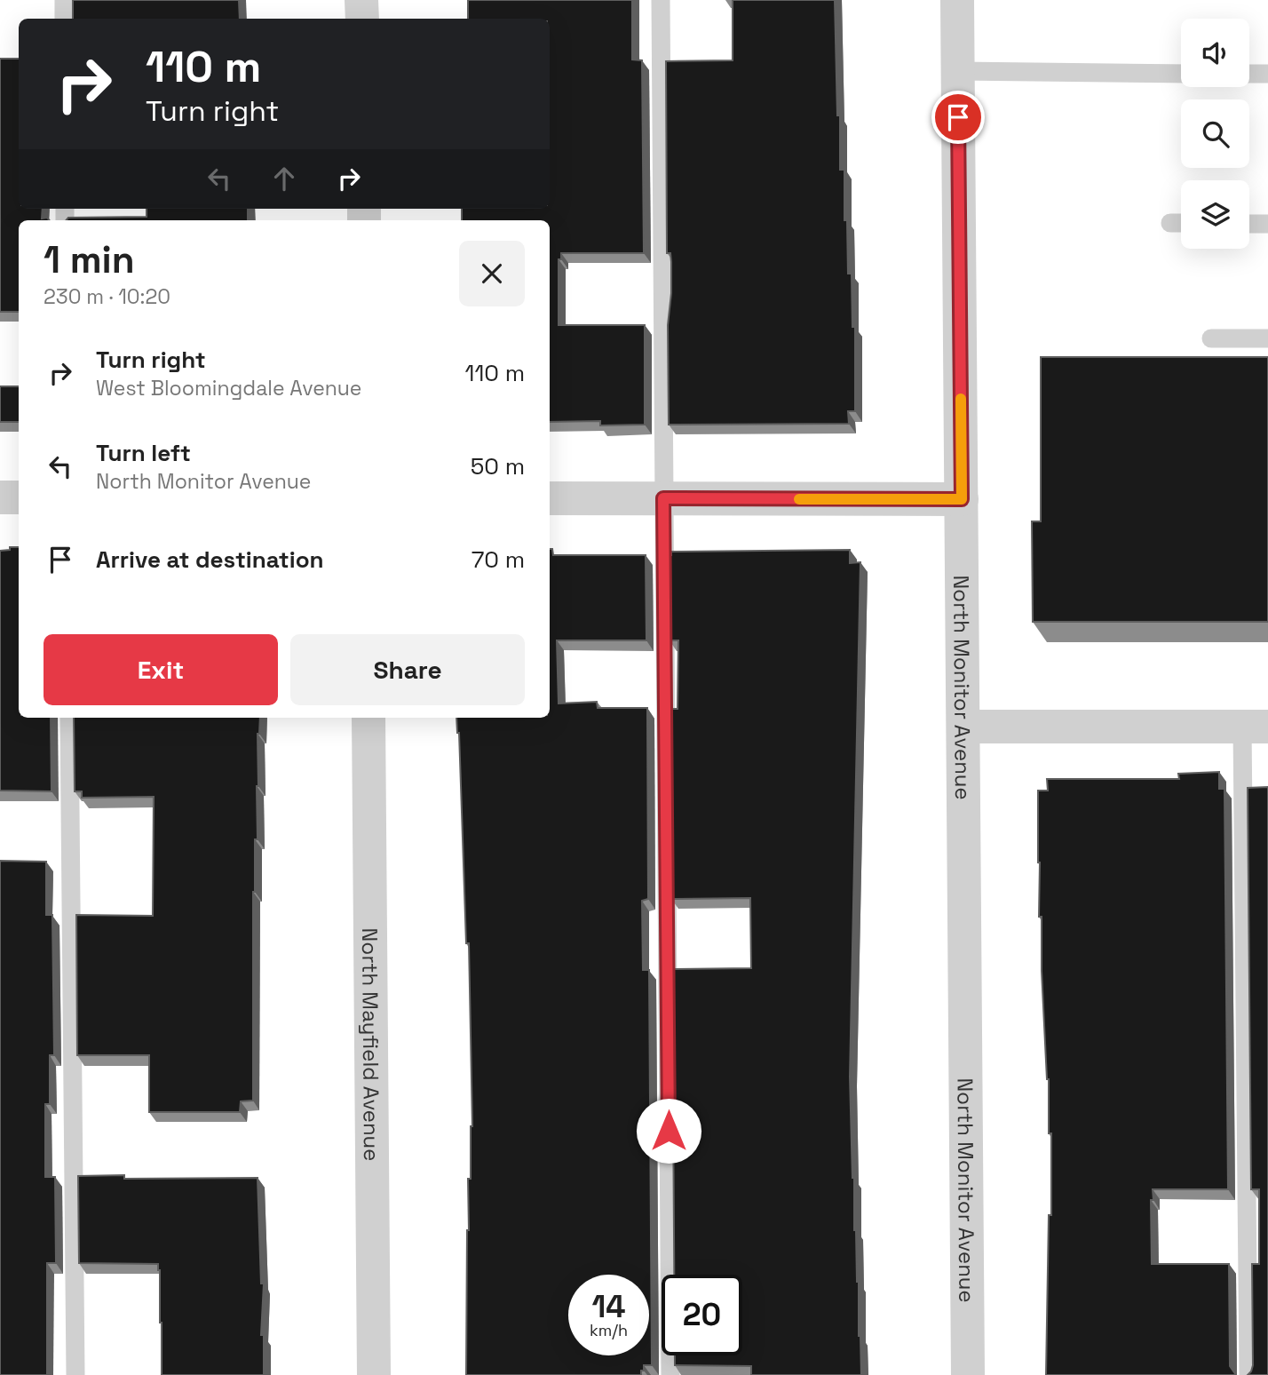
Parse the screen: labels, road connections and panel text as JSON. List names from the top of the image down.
{
  "streets": {
    "street": ["North Monitor Avenue", "North Mayfield Avenue"]
  },
  "page": {
    "turn": ["110 m", "Turn right"],
    "heading": ["1 min", "230 m · 10:20"],
    "list": [
      {
        "name": "Turn right",
        "note": "West Bloomingdale Avenue",
        "value": "110 m"
      },
      {
        "name": "Turn left",
        "note": "North Monitor Avenue",
        "value": "50 m"
      },
      {
        "name": "Arrive at destination",
        "value": "70 m"
      }
    ],
    "buttons": ["Exit", "Share"],
    "speed": "14 km/h",
    "limit": "20"
  }
}
